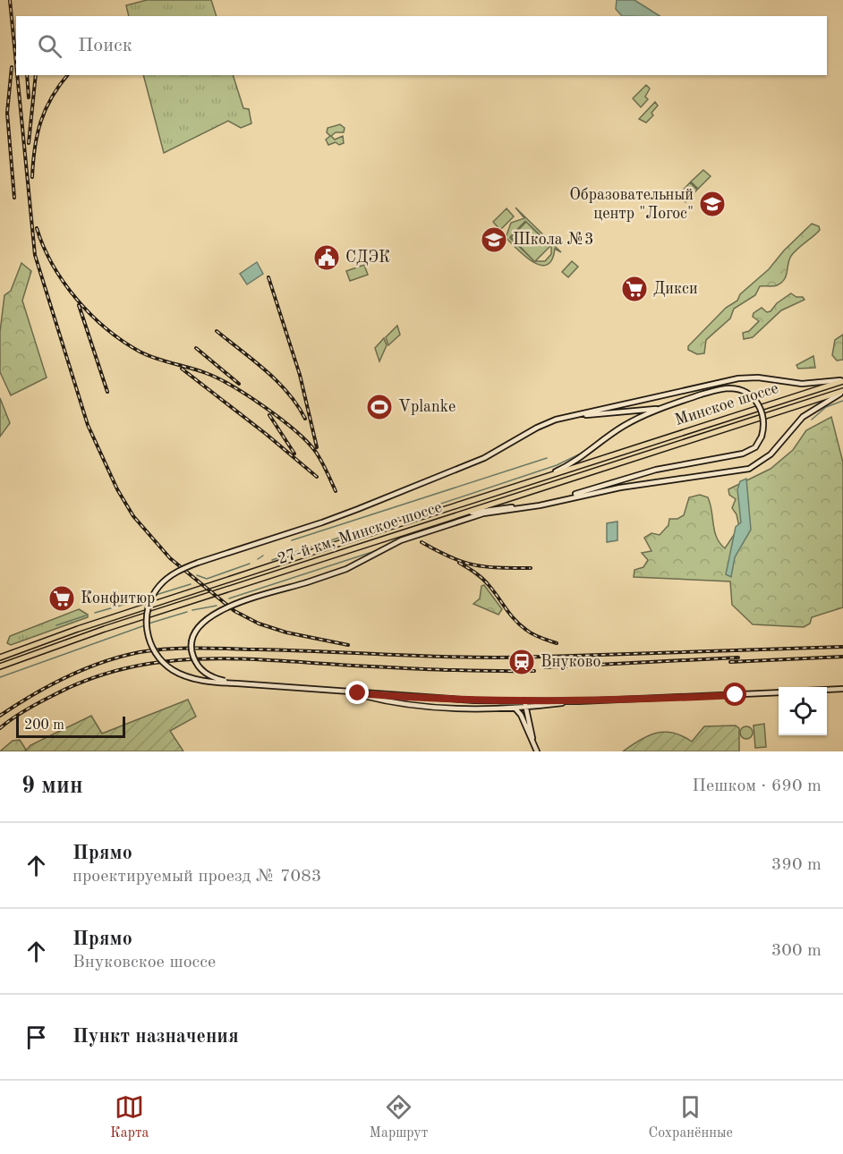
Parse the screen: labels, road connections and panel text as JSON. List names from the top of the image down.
{
  "streets": {
    "highway": ["Минское шоссе", "27-й км, Минское шоссе"]
  },
  "crossings": [
    ["Минское шоссе", "27-й км, Минское шоссе"]
  ],
  "places": {
    "school or university": ["Образовательный центр \"Логос\"", "Школа №3"],
    "public building": ["СДЭК"],
    "supermarket": ["Дикси", "Конфитюр"],
    "sports": ["Vplanke"],
    "station": ["Внуково"]
  },
  "scale_bar": "200 m",
  "page": {
    "search": "Поиск",
    "scale": "200 m",
    "heading": ["9 мин", "Пешком · 690 m"],
    "list": [
      ["Прямо", "проектируемый проезд № 7083", "390 m"],
      ["Прямо", "Внуковское шоссе", "300 m"],
      "Пункт назначения"
    ],
    "nav": ["Карта", "Маршрут", "Сохранённые"]
  }
}
